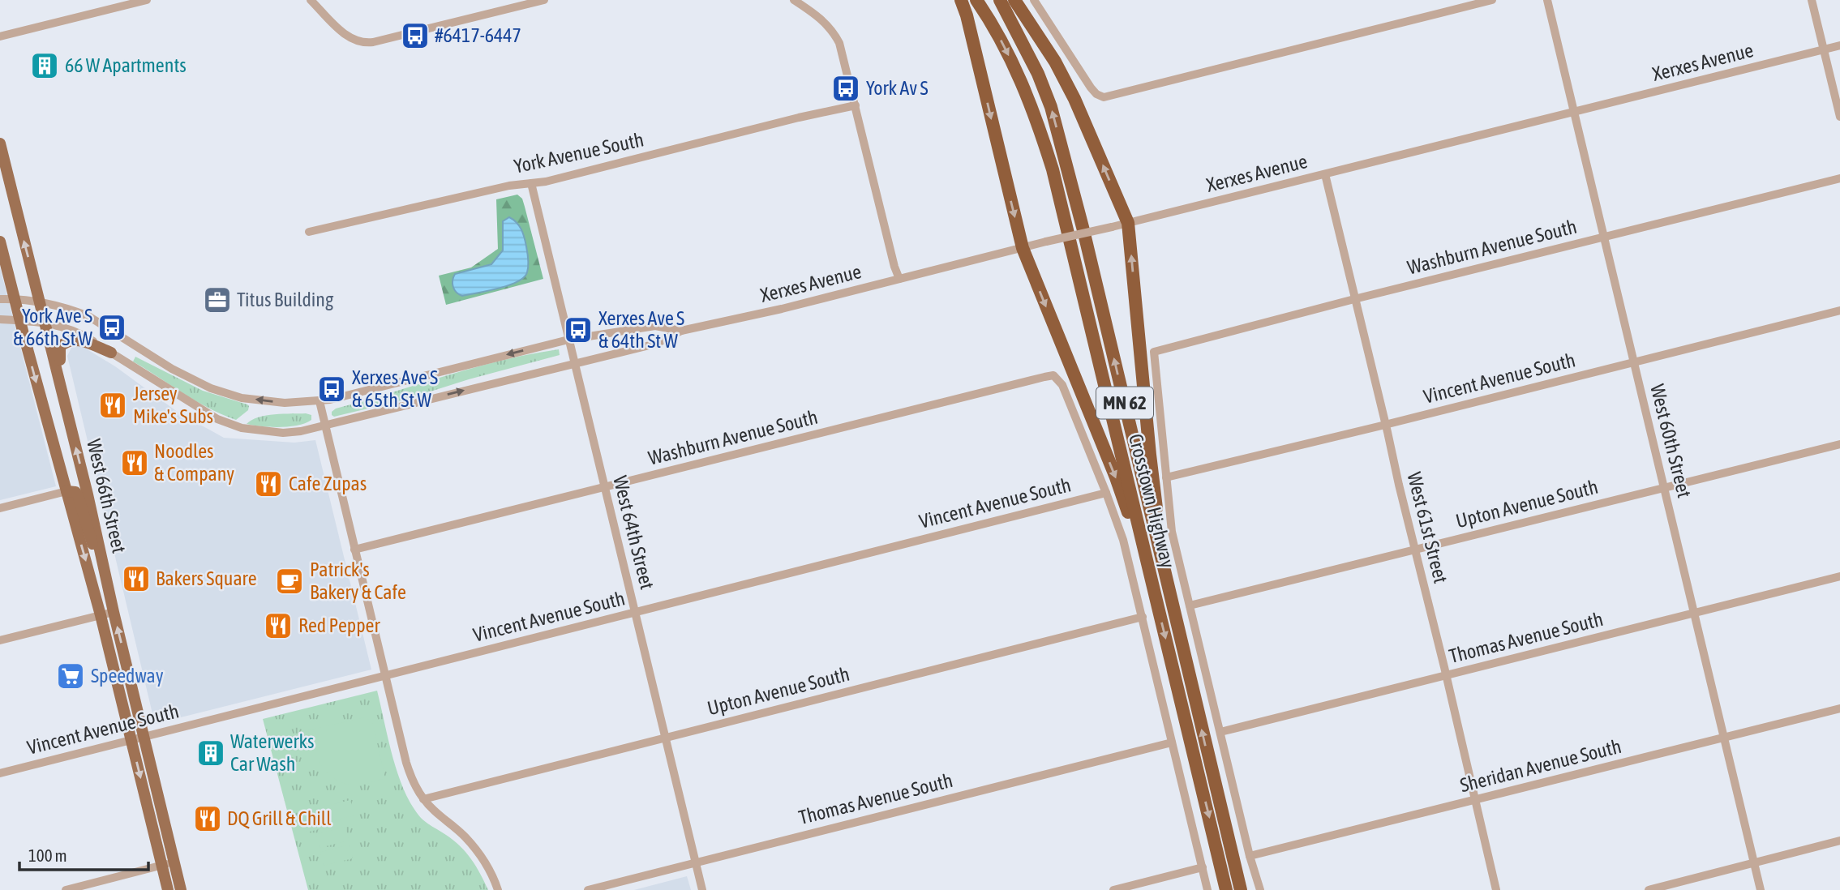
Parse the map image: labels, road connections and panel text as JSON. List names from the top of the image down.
{
  "streets": {
    "highway": ["MN 62", "Crosstown Highway"],
    "main road": ["West 66th Street"],
    "street": [
      "Xerxes Avenue",
      "York Avenue South",
      "Washburn Avenue South",
      "Vincent Avenue South",
      "West 60th Street",
      "Upton Avenue South",
      "West 61st Street",
      "West 64th Street",
      "Thomas Avenue South",
      "Sheridan Avenue South"
    ]
  },
  "crossings": [
    ["Xerxes Avenue", "West 60th Street"],
    ["Xerxes Avenue", "West 61st Street"],
    ["Xerxes Avenue", "West 64th Street"],
    ["York Avenue South", "West 64th Street"],
    ["Washburn Avenue South", "Vincent Avenue South"],
    ["Washburn Avenue South", "West 60th Street"],
    ["Washburn Avenue South", "West 61st Street"],
    ["Washburn Avenue South", "West 64th Street"],
    ["Vincent Avenue South", "West 60th Street"],
    ["Vincent Avenue South", "West 66th Street"],
    ["Vincent Avenue South", "West 61st Street"],
    ["Vincent Avenue South", "West 64th Street"],
    ["West 60th Street", "Upton Avenue South"],
    ["West 60th Street", "Thomas Avenue South"],
    ["West 60th Street", "Sheridan Avenue South"],
    ["Upton Avenue South", "West 61st Street"],
    ["Upton Avenue South", "West 64th Street"],
    ["West 61st Street", "Thomas Avenue South"],
    ["West 61st Street", "Sheridan Avenue South"],
    ["West 64th Street", "Thomas Avenue South"]
  ],
  "places": {
    "bus stop": [
      "#6417-6447",
      "York Av S",
      "York Ave S & 66th St W",
      "Xerxes Ave S & 64th St W",
      "Xerxes Ave S & 65th St W"
    ],
    "building": ["66 W Apartments", "Waterwerks Car Wash"],
    "office": ["Titus Building"],
    "restaurant": [
      "Jersey Mike's Subs",
      "Noodles & Company",
      "Cafe Zupas",
      "Bakers Square",
      "Red Pepper",
      "DQ Grill & Chill"
    ],
    "cafe": ["Patrick's Bakery & Cafe"],
    "supermarket": ["Speedway"]
  },
  "scale_bar": "100 m"
}
